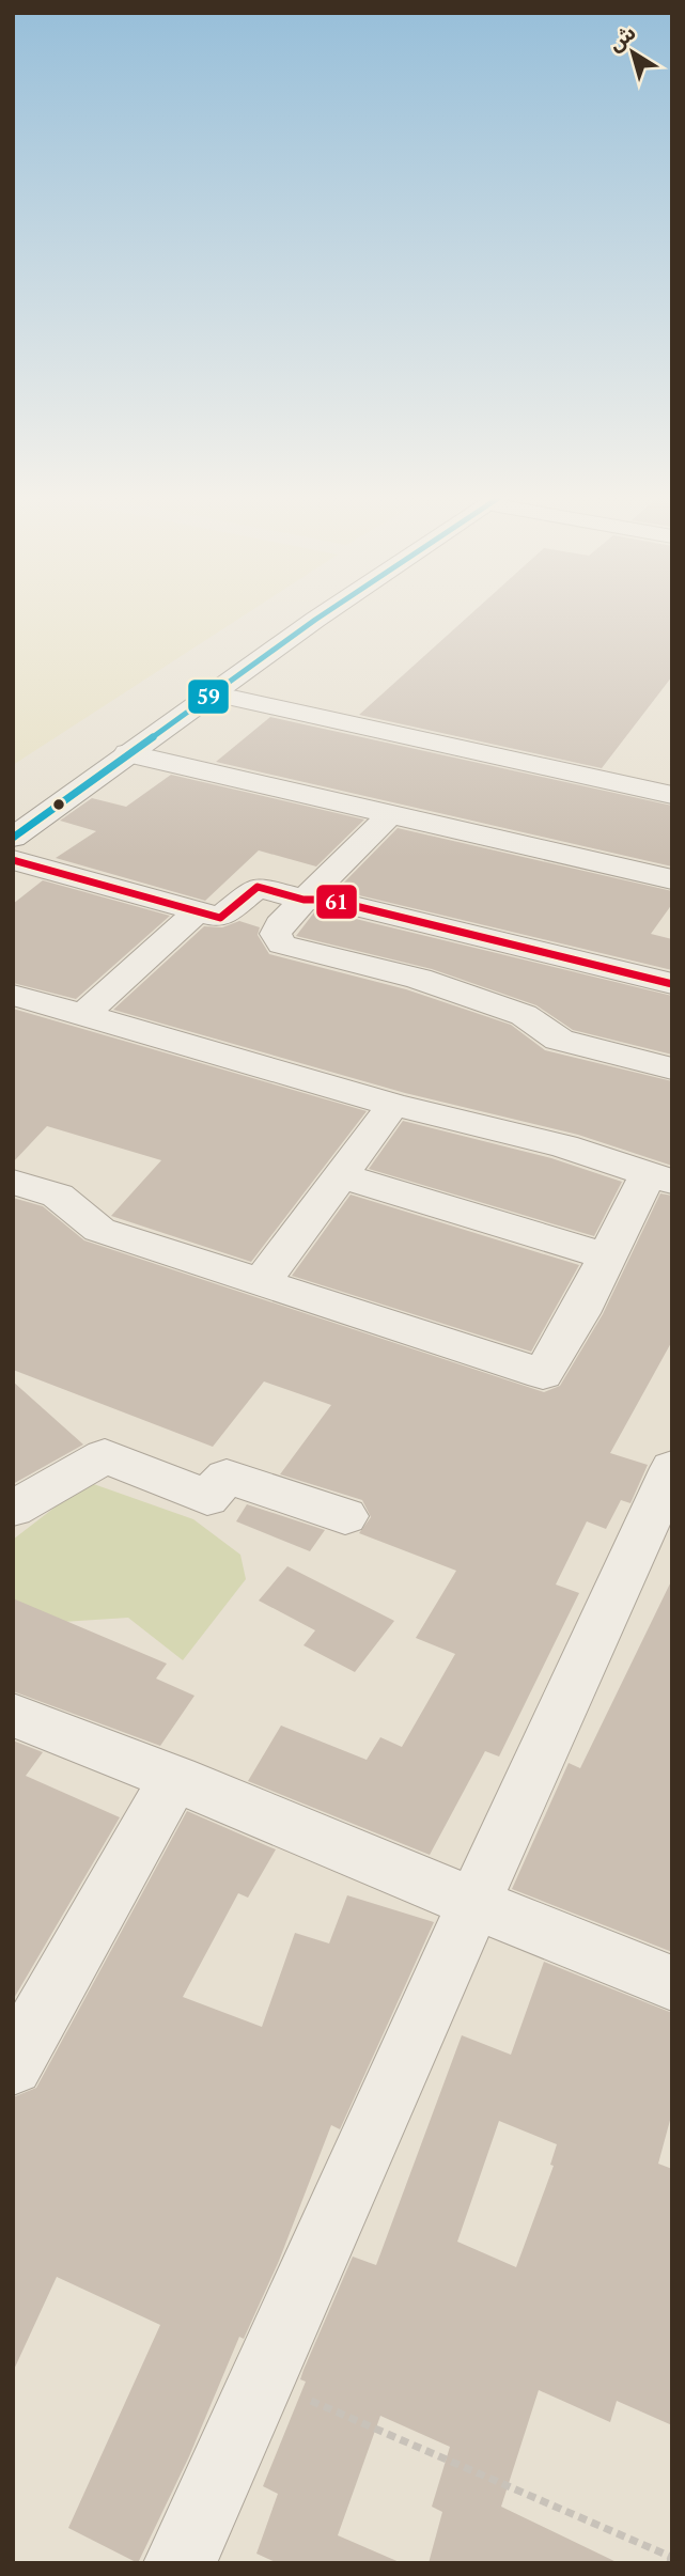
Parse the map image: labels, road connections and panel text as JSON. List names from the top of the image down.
{
  "lines": ["transit line 59", "transit line 61"],
  "north": "top left"
}
